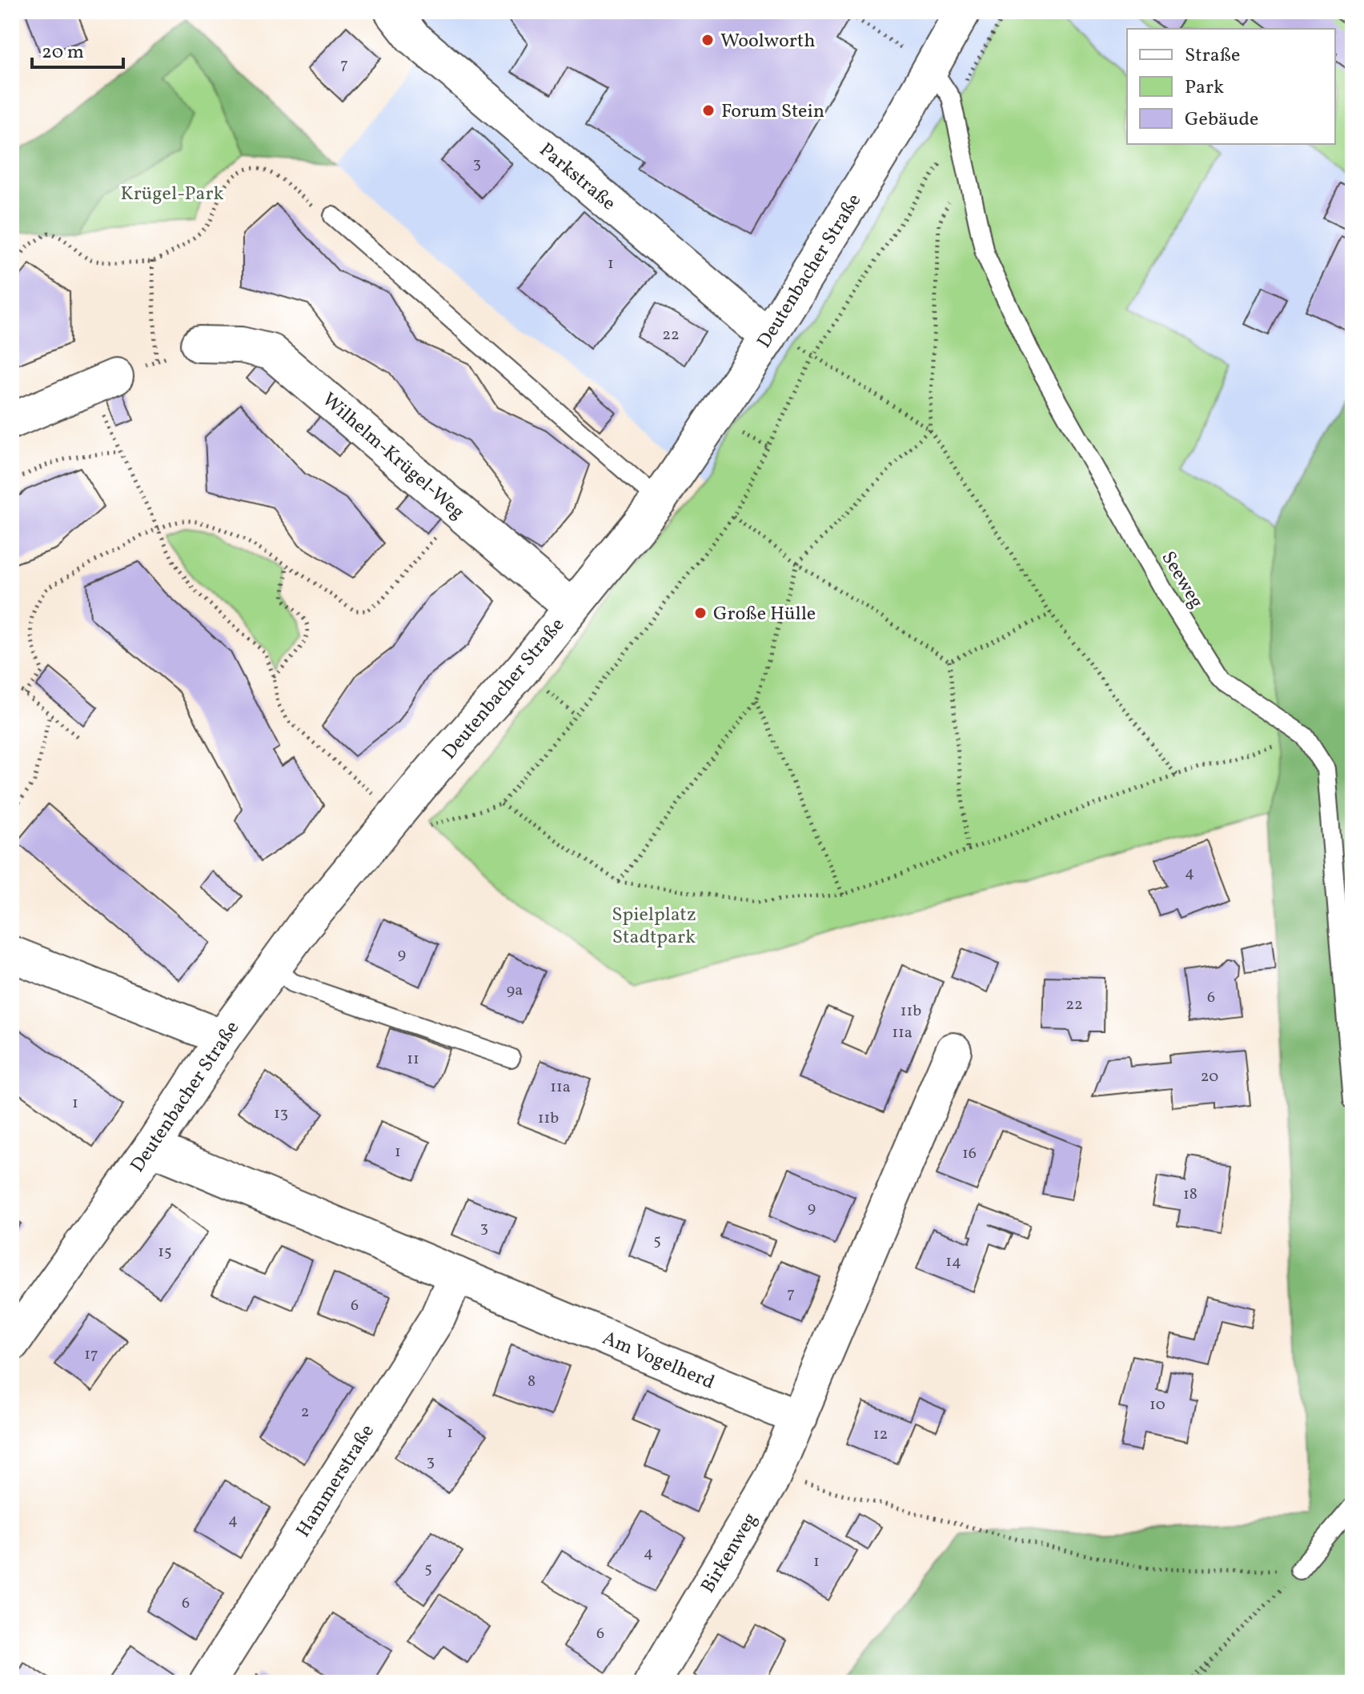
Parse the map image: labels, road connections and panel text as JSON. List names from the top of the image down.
{
  "streets": {
    "street": [
      "Parkstraße",
      "Deutenbacher Straße",
      "Wilhelm-Krügel-Weg",
      "Am Vogelherd",
      "Hammerstraße",
      "Birkenweg"
    ],
    "lane": ["Seeweg"]
  },
  "crossings": [
    ["Parkstraße", "Deutenbacher Straße"],
    ["Deutenbacher Straße", "Wilhelm-Krügel-Weg"],
    ["Deutenbacher Straße", "Seeweg"],
    ["Deutenbacher Straße", "Am Vogelherd"],
    ["Am Vogelherd", "Hammerstraße"],
    ["Am Vogelherd", "Birkenweg"]
  ],
  "parks": ["Krügel-Park", "Spielplatz Stadtpark"],
  "places": ["Woolworth", "Forum Stein", "Große Hülle"],
  "house_numbers": [
    "7",
    "3",
    "1",
    "22",
    "4",
    "9",
    "9a",
    "6",
    "22",
    "11b",
    "11a",
    "11",
    "20",
    "11a",
    "1",
    "13",
    "11b",
    "1",
    "16",
    "18",
    "9",
    "3",
    "5",
    "15",
    "14",
    "7",
    "6",
    "17",
    "8",
    "10",
    "2",
    "1",
    "12",
    "3",
    "4",
    "4",
    "1",
    "5",
    "6",
    "6"
  ],
  "legend": ["Straße", "Park", "Gebäude"],
  "scale_bar": "20 m"
}
